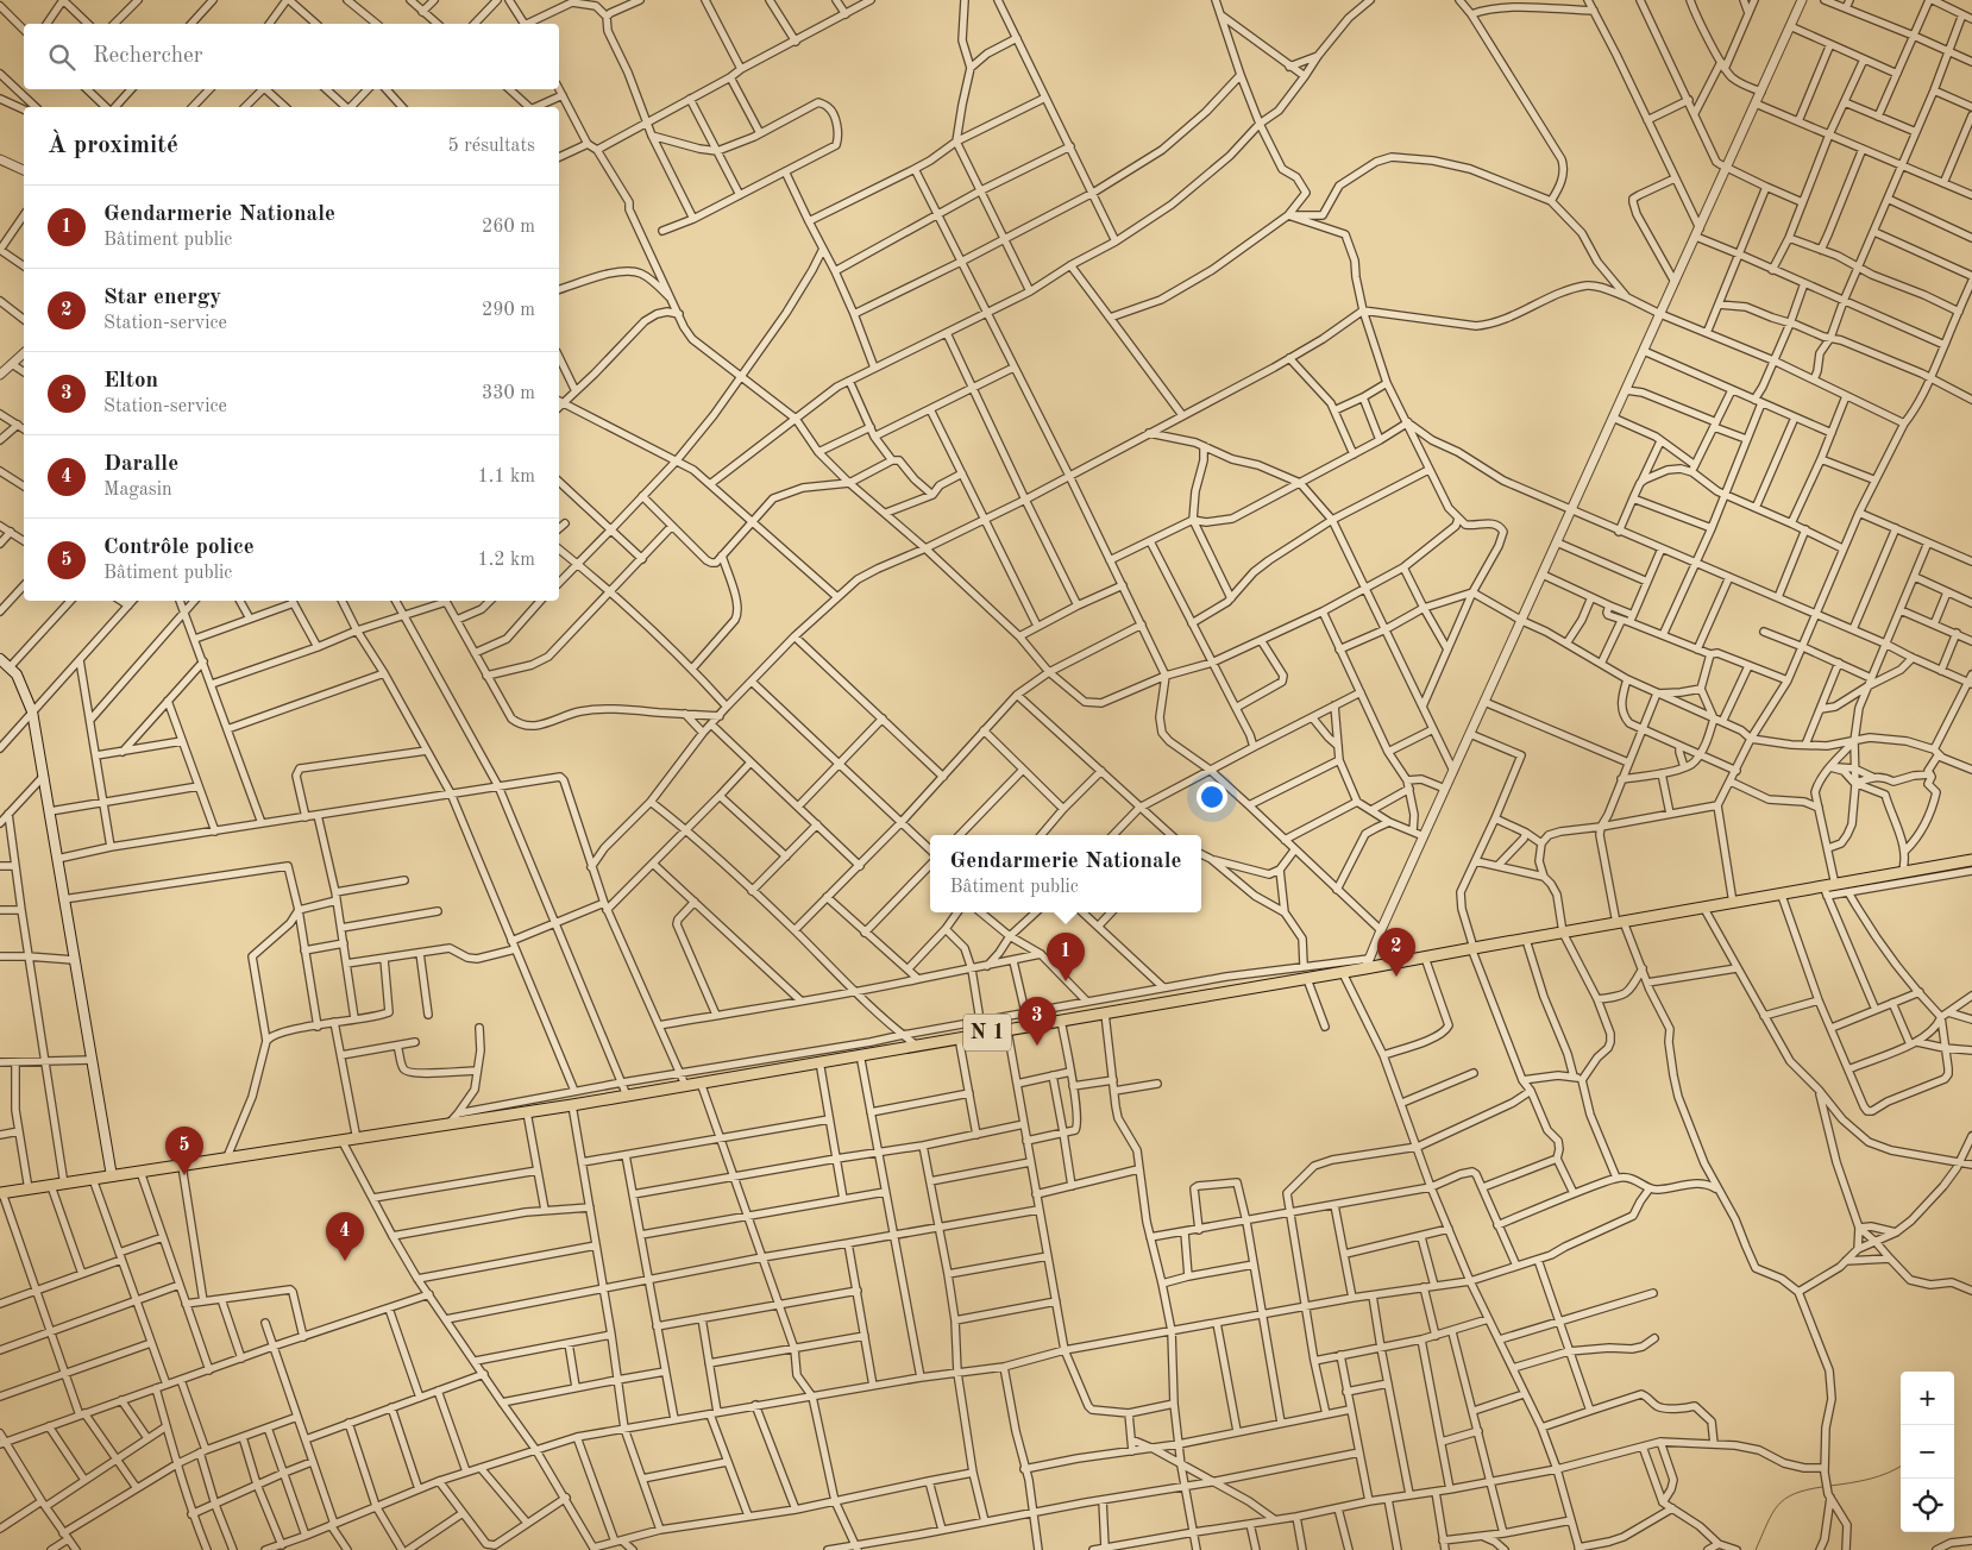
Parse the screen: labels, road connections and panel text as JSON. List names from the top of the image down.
{
  "streets": {
    "highway": ["N 1"]
  },
  "page": {
    "search": "Rechercher",
    "heading": ["À proximité", "5 résultats"],
    "list": [
      {
        "mark": "1",
        "name": "Gendarmerie Nationale",
        "note": "Bâtiment public",
        "value": "260 m"
      },
      {
        "mark": "2",
        "name": "Star energy",
        "note": "Station-service",
        "value": "290 m"
      },
      {
        "mark": "3",
        "name": "Elton",
        "note": "Station-service",
        "value": "330 m"
      },
      {
        "mark": "4",
        "name": "Daralle",
        "note": "Magasin",
        "value": "1.1 km"
      },
      {
        "mark": "5",
        "name": "Contrôle police",
        "note": "Bâtiment public",
        "value": "1.2 km"
      }
    ],
    "popup": ["Gendarmerie Nationale", "Bâtiment public"],
    "pins": [
      "2",
      "1",
      "3",
      "5",
      "4"
    ],
    "map_buttons": ["+", "−"]
  }
}
